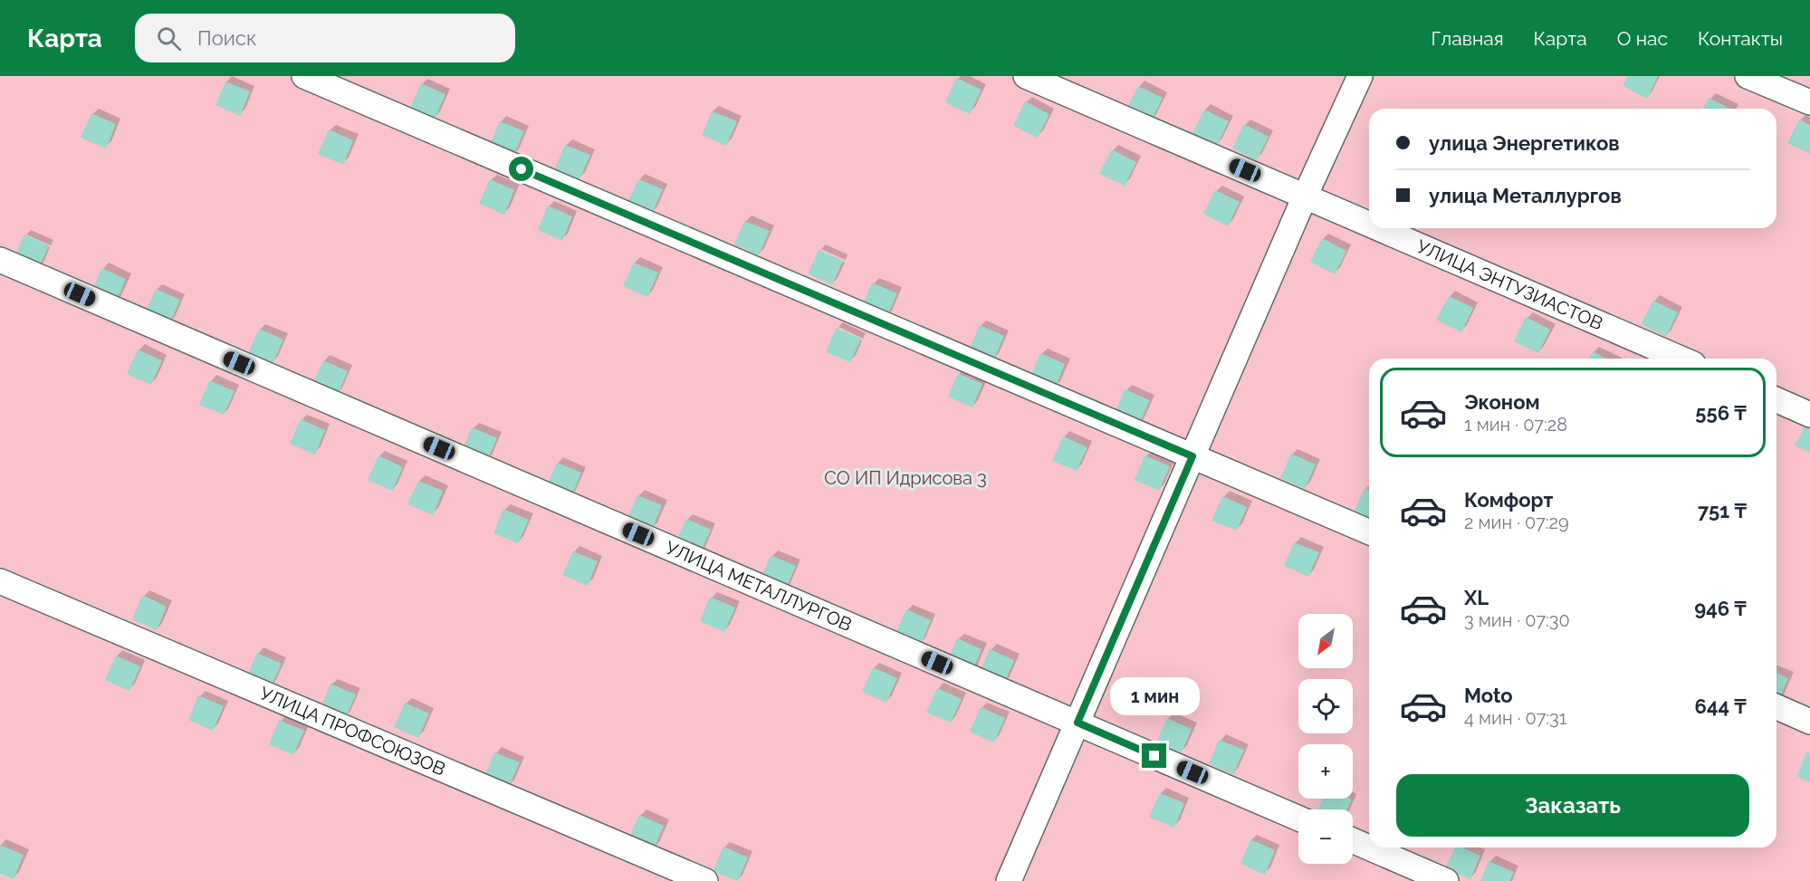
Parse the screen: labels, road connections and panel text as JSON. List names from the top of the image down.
{
  "streets": {
    "street": ["УЛИЦА ЭНТУЗИАСТОВ", "УЛИЦА МЕТАЛЛУРГОВ", "УЛИЦА ПРОФСОЮЗОВ"]
  },
  "parks": ["СО ИП Идрисова 3"],
  "north": "bottom left",
  "page": {
    "header": "Карта",
    "search": "Поиск",
    "nav": [
      "Главная",
      "Карта",
      "О нас",
      "Контакты"
    ],
    "banner": ["улица Энергетиков", "улица Металлургов"],
    "list": [
      {
        "name": "Эконом",
        "note": "1 мин · 07:28",
        "value": "556 ₸"
      },
      {
        "name": "Комфорт",
        "note": "2 мин · 07:29",
        "value": "751 ₸"
      },
      {
        "name": "XL",
        "note": "3 мин · 07:30",
        "value": "946 ₸"
      },
      {
        "name": "Moto",
        "note": "4 мин · 07:31",
        "value": "644 ₸"
      }
    ],
    "map_buttons": ["+", "−"],
    "bubble": "1 мин",
    "buttons": "Заказать"
  }
}
